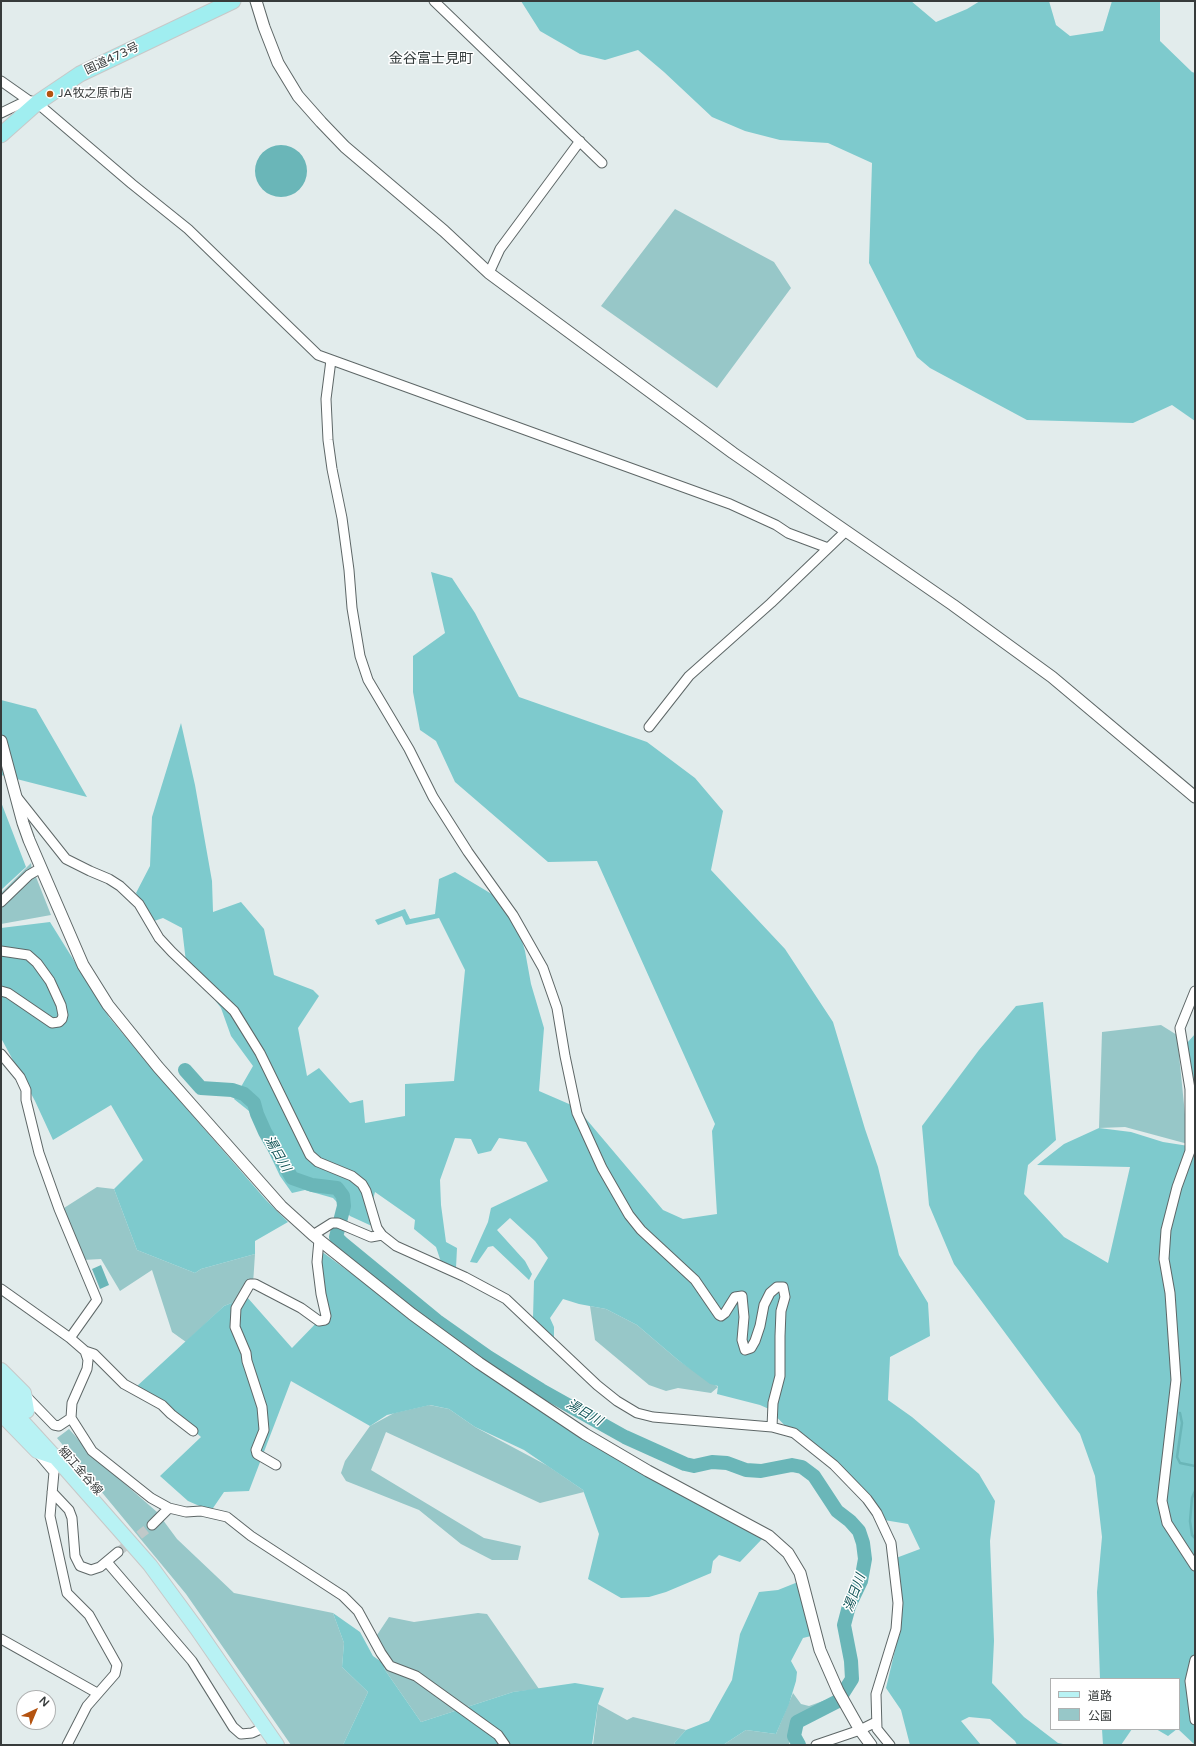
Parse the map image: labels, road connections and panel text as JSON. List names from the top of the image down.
{
  "streets": {
    "highway": ["国道473号"],
    "main road": ["細江金谷線"]
  },
  "districts": ["金谷富士見町"],
  "water": ["湯日川"],
  "places": ["JA牧之原市店"],
  "legend": ["道路", "公園"],
  "north": "top right"
}
